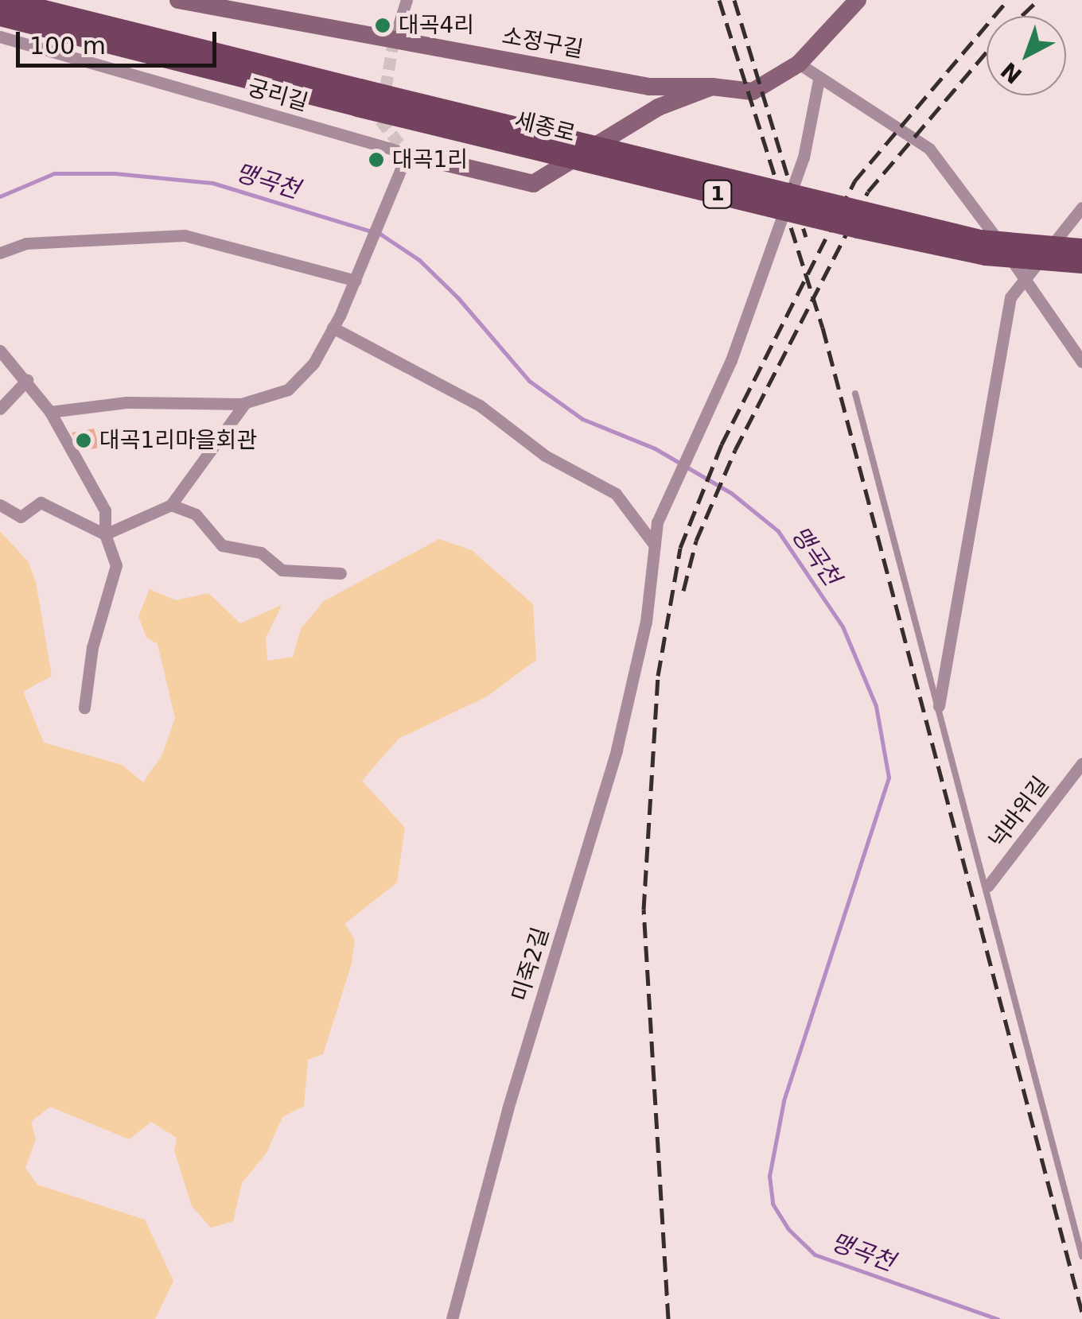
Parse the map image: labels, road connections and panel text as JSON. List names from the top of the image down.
{
  "streets": {
    "main road": ["세종로", "1"],
    "street": [
      "소정구길",
      "궁리길",
      "넉바위길",
      "미죽2길"
    ]
  },
  "water": ["맹곡천"],
  "places": ["대곡4리", "대곡1리", "대곡1리마을회관"],
  "scale_bar": "100 m",
  "north": "bottom left"
}
